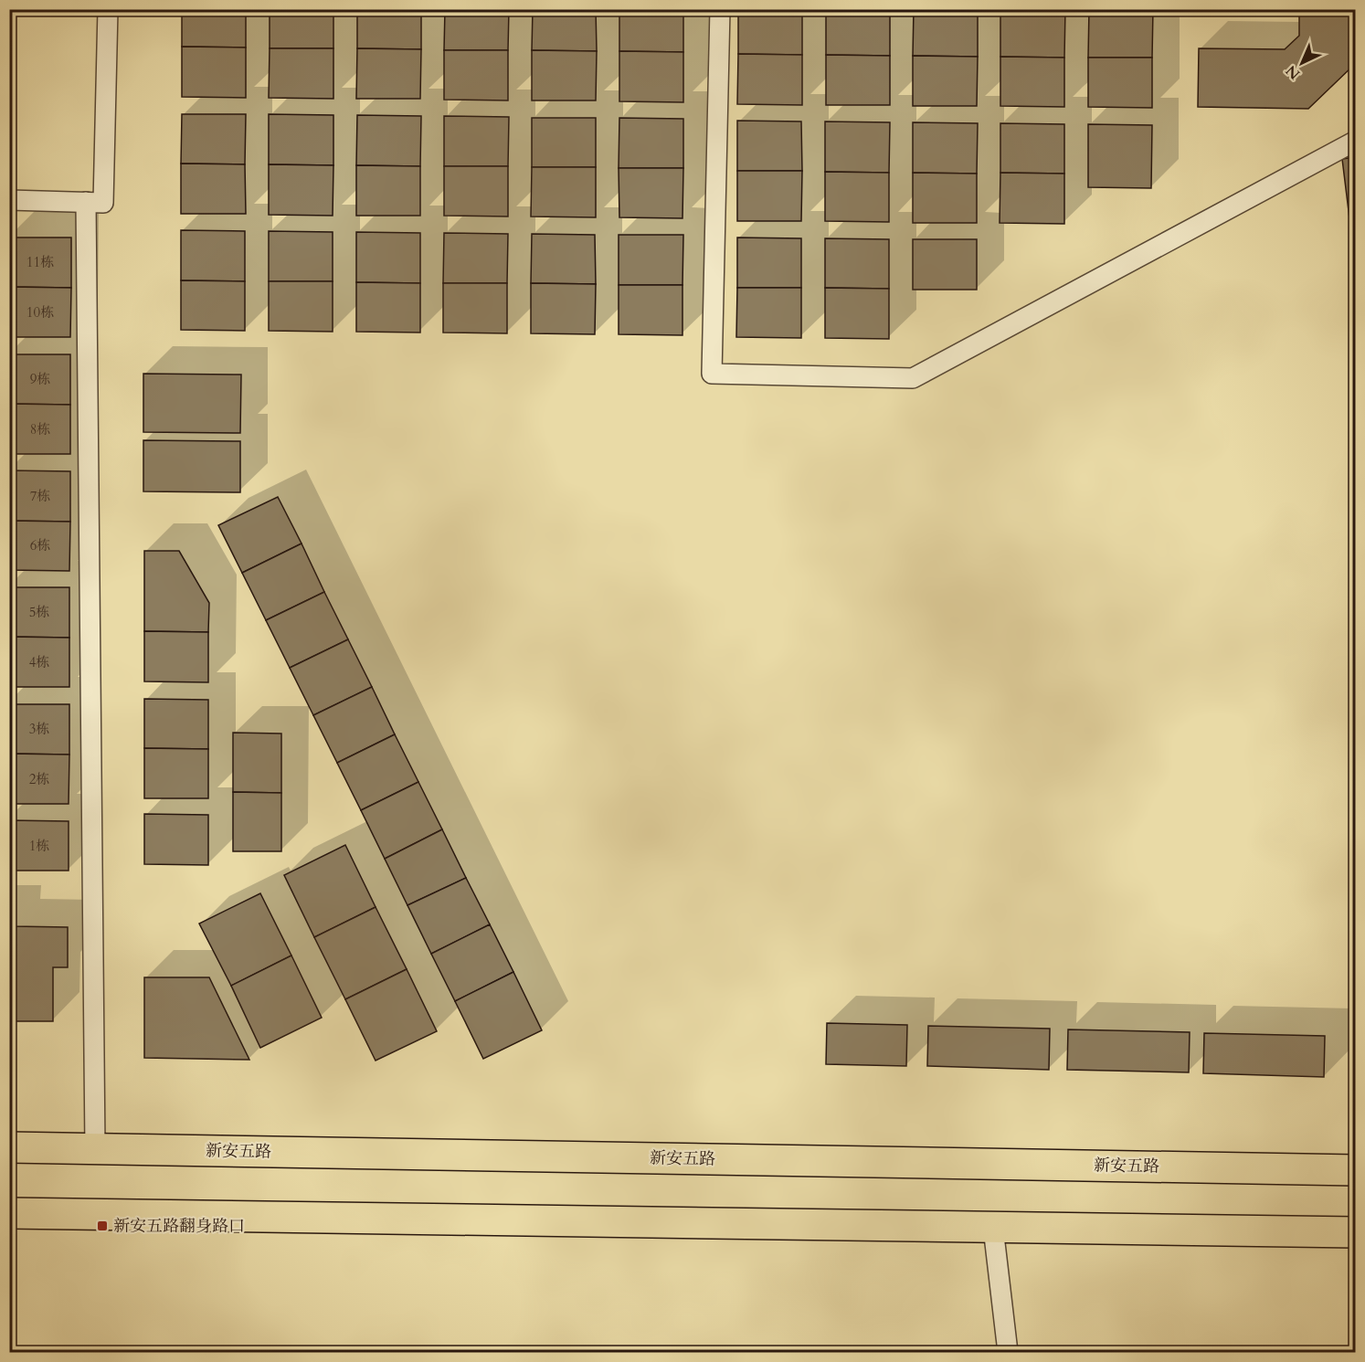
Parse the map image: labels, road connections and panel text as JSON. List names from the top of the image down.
{
  "streets": {
    "main road": ["新安五路"]
  },
  "places": {
    "transit": ["新安五路翻身路口"]
  },
  "house_numbers": [
    "11栋",
    "10栋",
    "9栋",
    "8栋",
    "7栋",
    "6栋",
    "5栋",
    "4栋",
    "3栋",
    "2栋",
    "1栋"
  ],
  "north": "bottom left"
}
